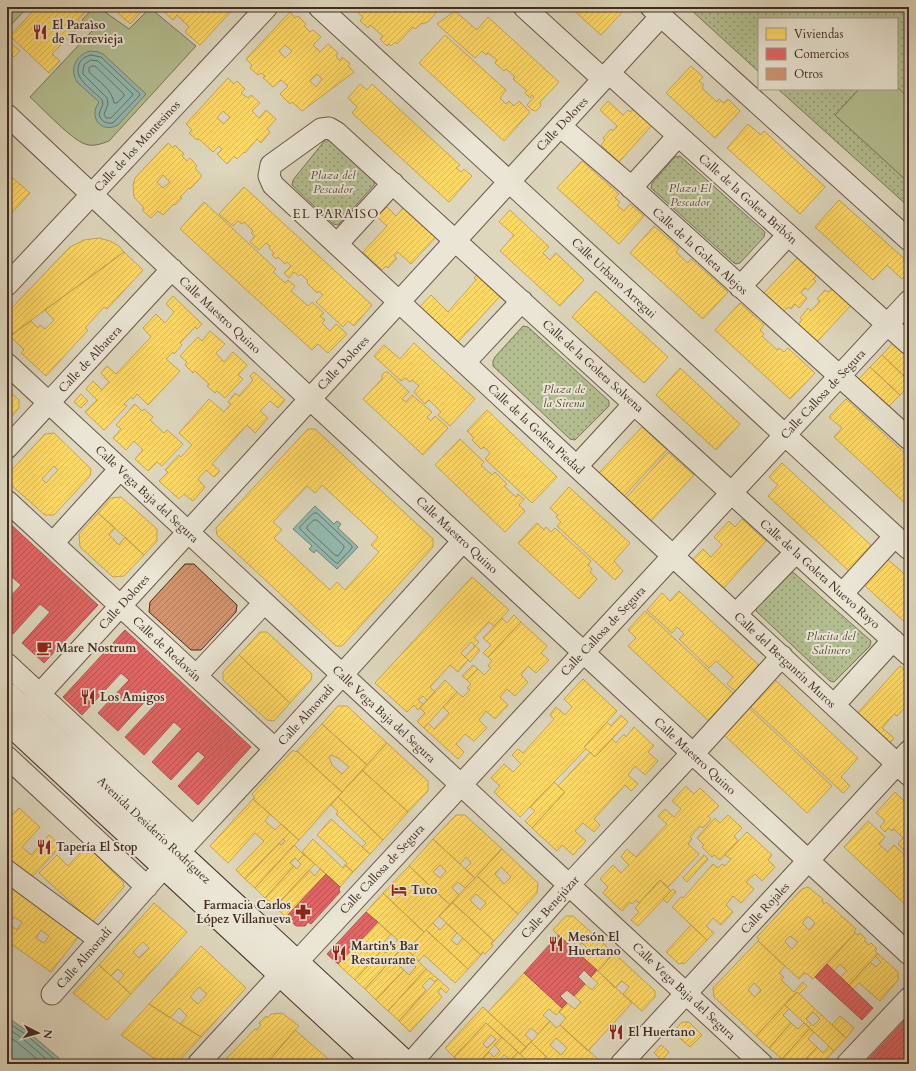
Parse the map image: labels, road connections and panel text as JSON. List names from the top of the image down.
{
  "streets": {
    "street": [
      "Calle Dolores",
      "Calle de los Montesinos",
      "Calle de la Goleta Bribón",
      "Calle de la Goleta Alejos",
      "Calle Urbano Arregui",
      "Calle Maestro Quino",
      "Calle de Albatera",
      "Calle de la Goleta Solvena",
      "Calle Callosa de Segura",
      "Calle de la Goleta Piedad",
      "Calle Vega Baja del Segura",
      "Calle de la Goleta Nuevo Rayo",
      "Calle de Redován",
      "Calle del Bergantín Muros",
      "Calle Almoradí",
      "Avenida Desiderio Rodríguez",
      "Calle Benejúzar",
      "Calle Rojales"
    ]
  },
  "crossings": [
    ["Calle Dolores", "Calle de la Goleta Bribón"],
    ["Calle Dolores", "Calle de la Goleta Alejos"],
    ["Calle Dolores", "Calle Urbano Arregui"],
    ["Calle Dolores", "Calle Maestro Quino"],
    ["Calle Dolores", "Calle de la Goleta Solvena"],
    ["Calle Dolores", "Calle de la Goleta Piedad"],
    ["Calle Dolores", "Calle Vega Baja del Segura"],
    ["Calle Dolores", "Calle de Redován"],
    ["Calle Dolores", "Avenida Desiderio Rodríguez"],
    ["Calle de los Montesinos", "Calle Maestro Quino"],
    ["Calle de la Goleta Bribón", "Calle Callosa de Segura"],
    ["Calle de la Goleta Alejos", "Calle Callosa de Segura"],
    ["Calle Urbano Arregui", "Calle Callosa de Segura"],
    ["Calle Maestro Quino", "Calle de Albatera"],
    ["Calle Maestro Quino", "Calle Callosa de Segura"],
    ["Calle Maestro Quino", "Calle Almoradí"],
    ["Calle Maestro Quino", "Calle Benejúzar"],
    ["Calle Maestro Quino", "Calle Rojales"],
    ["Calle de Albatera", "Calle Vega Baja del Segura"],
    ["Calle de la Goleta Solvena", "Calle Callosa de Segura"],
    ["Calle de la Goleta Solvena", "Calle de la Goleta Piedad"],
    ["Calle de la Goleta Solvena", "Calle de la Goleta Nuevo Rayo"],
    ["Calle Callosa de Segura", "Calle de la Goleta Piedad"],
    ["Calle Callosa de Segura", "Calle Vega Baja del Segura"],
    ["Calle Callosa de Segura", "Calle de la Goleta Nuevo Rayo"],
    ["Calle Callosa de Segura", "Calle del Bergantín Muros"],
    ["Calle Callosa de Segura", "Avenida Desiderio Rodríguez"],
    ["Calle de la Goleta Piedad", "Calle del Bergantín Muros"],
    ["Calle Vega Baja del Segura", "Calle Almoradí"],
    ["Calle Vega Baja del Segura", "Calle Benejúzar"],
    ["Calle Vega Baja del Segura", "Calle Rojales"],
    ["Calle de Redován", "Calle Almoradí"],
    ["Calle del Bergantín Muros", "Calle Benejúzar"],
    ["Calle del Bergantín Muros", "Calle Rojales"],
    ["Calle Almoradí", "Avenida Desiderio Rodríguez"],
    ["Avenida Desiderio Rodríguez", "Calle Benejúzar"]
  ],
  "districts": ["EL PARAISO"],
  "parks": [
    "Plaza del Pescador",
    "Plaza El Pescador",
    "Plaza de la Sirena",
    "Placita del Salinero"
  ],
  "places": {
    "restaurant": [
      "El Paraìso de Torrevieja",
      "Los Amigos",
      "Tapería El Stop",
      "Mesón El Huertano",
      "Martin's Bar Restaurante",
      "El Huertano"
    ],
    "cafe": ["Mare Nostrum"],
    "hotel": ["Tuto"],
    "pharmacy": ["Farmacia Carlos López Villanueva"]
  },
  "legend": ["Viviendas", "Comercios", "Otros"],
  "north": "right"
}
